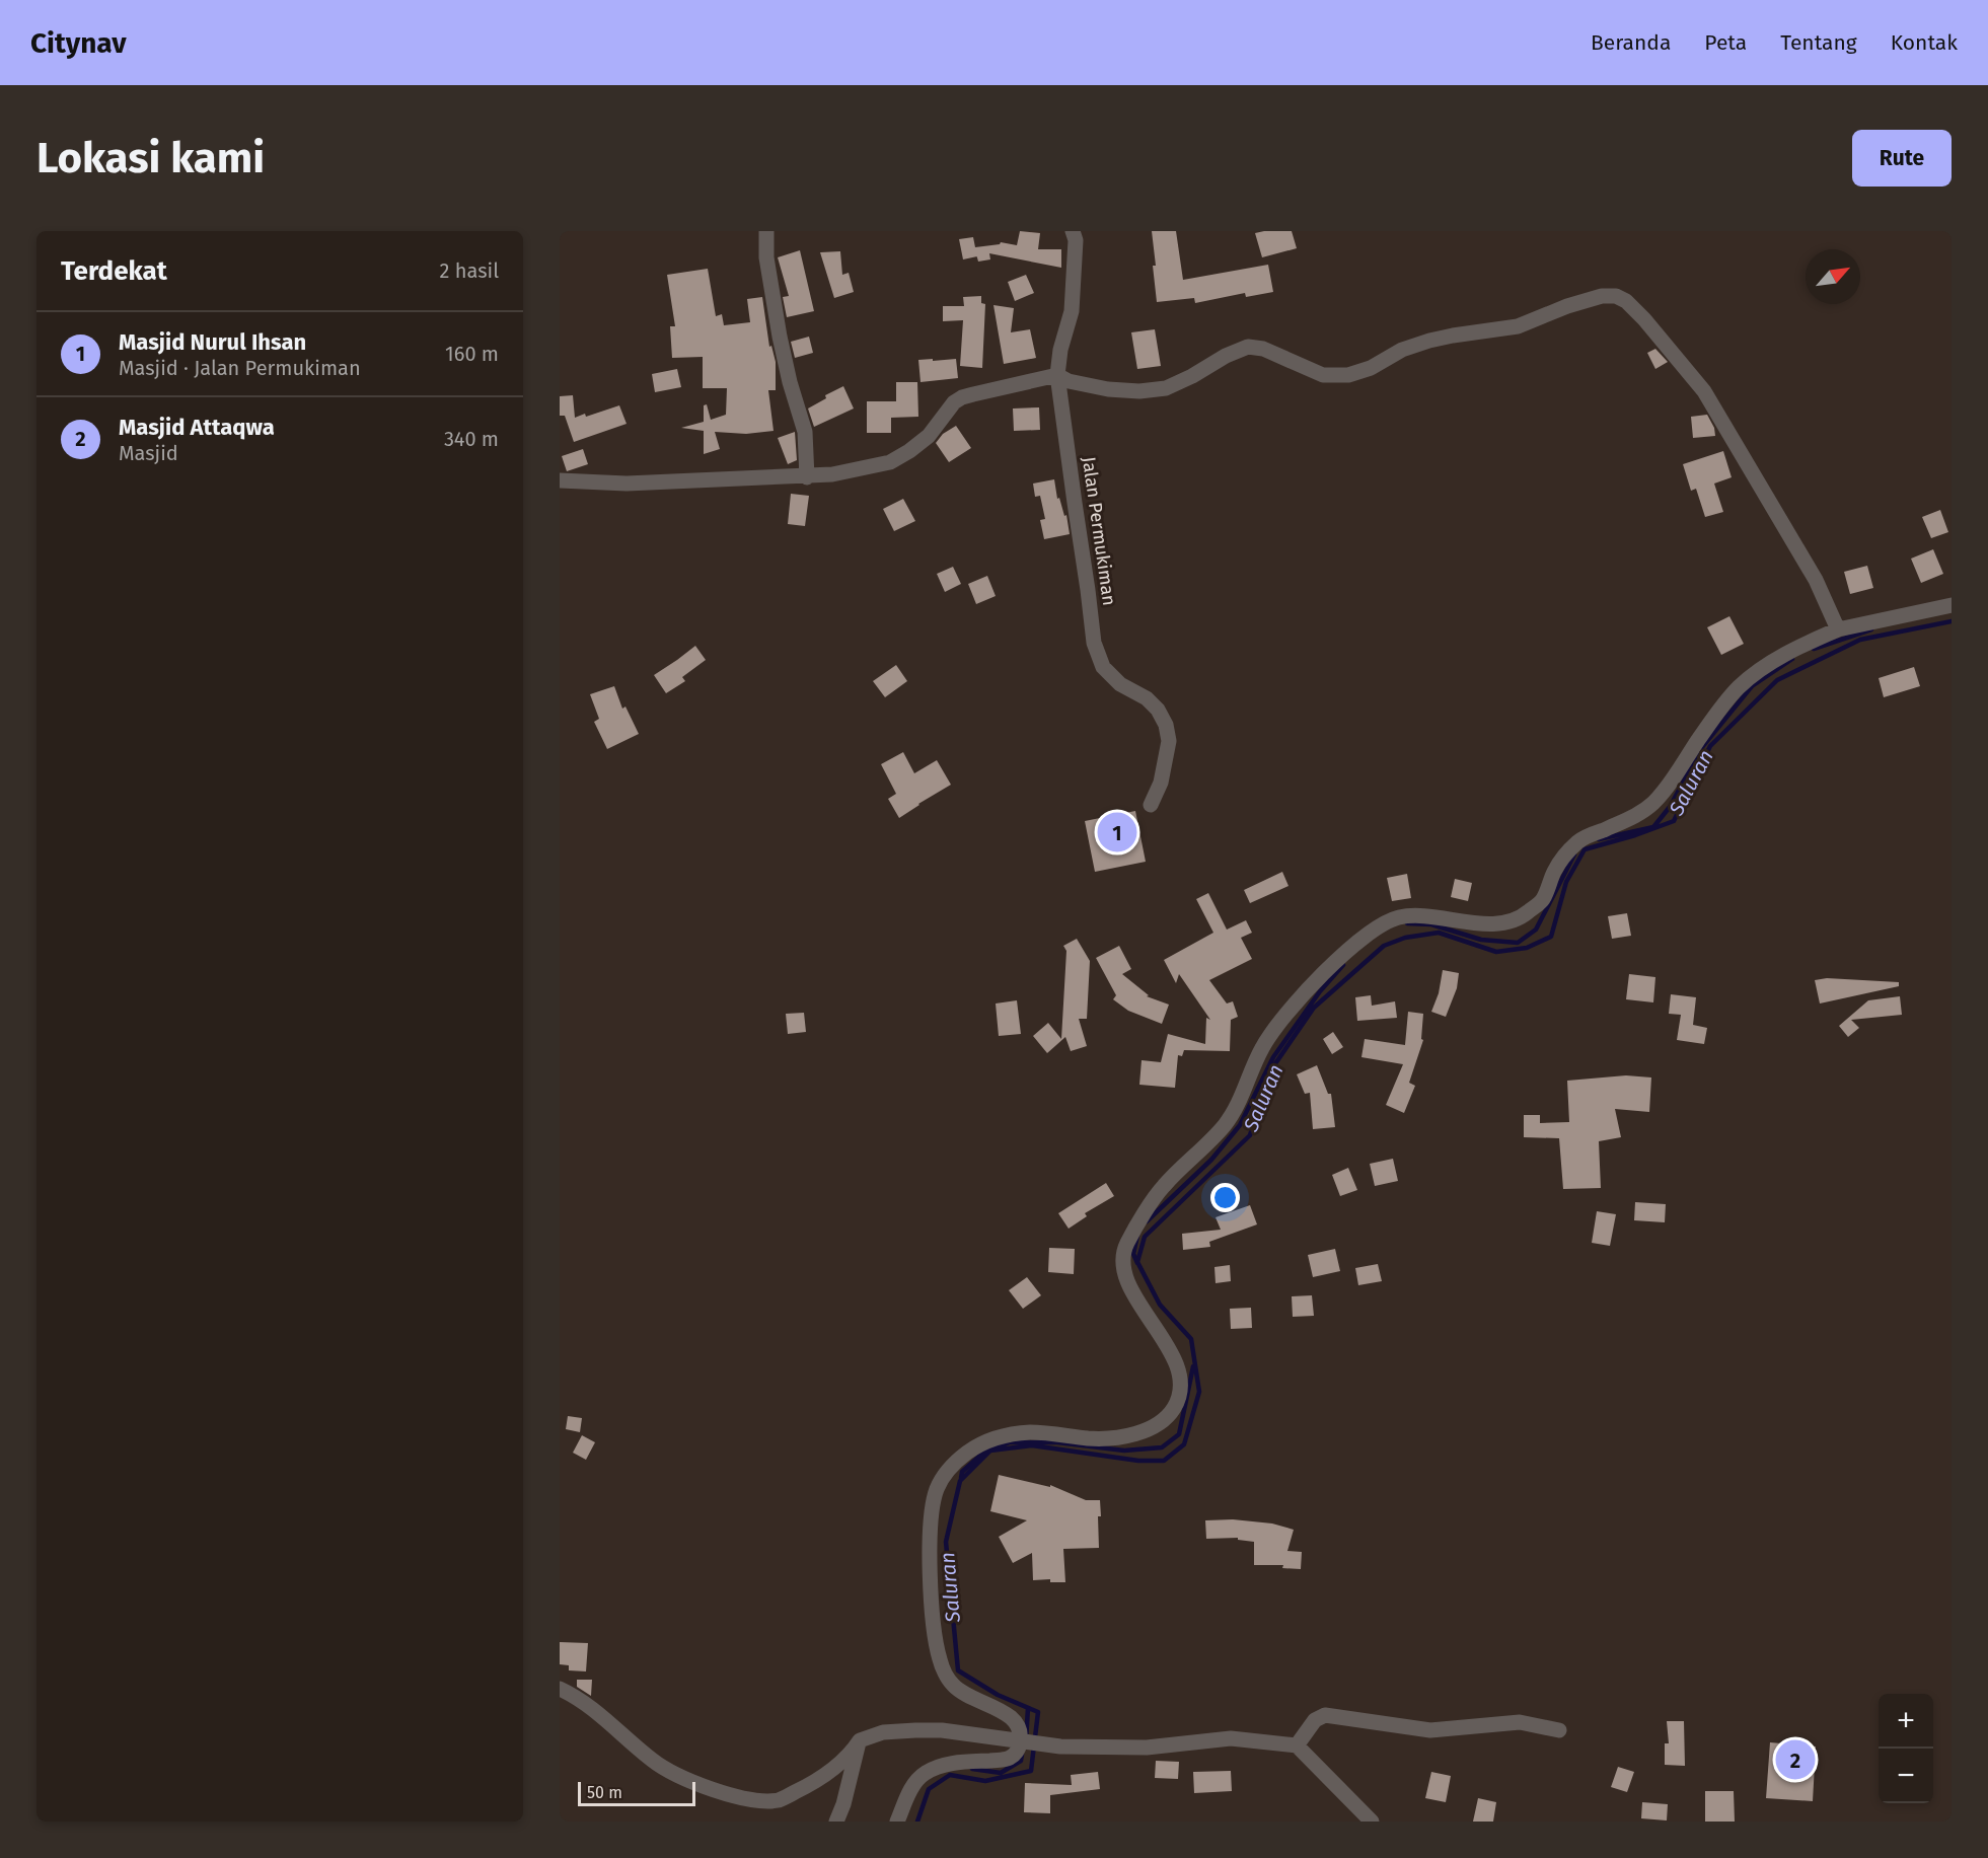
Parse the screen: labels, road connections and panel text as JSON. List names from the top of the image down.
{
  "streets": {
    "street": ["Jalan Permukiman"]
  },
  "water": ["Saluran"],
  "scale_bar": "50 m",
  "north": "top right",
  "page": {
    "header": "Citynav",
    "nav": [
      "Beranda",
      "Peta",
      "Tentang",
      "Kontak"
    ],
    "buttons": "Rute",
    "title": "Lokasi kami",
    "heading": ["Terdekat", "2 hasil"],
    "list": [
      {
        "mark": "1",
        "name": "Masjid Nurul Ihsan",
        "note": "Masjid · Jalan Permukiman",
        "value": "160 m"
      },
      {
        "mark": "2",
        "name": "Masjid Attaqwa",
        "note": "Masjid",
        "value": "340 m"
      }
    ],
    "pins": ["1", "2"],
    "map_buttons": ["+", "−"],
    "scale": "50 m"
  }
}
